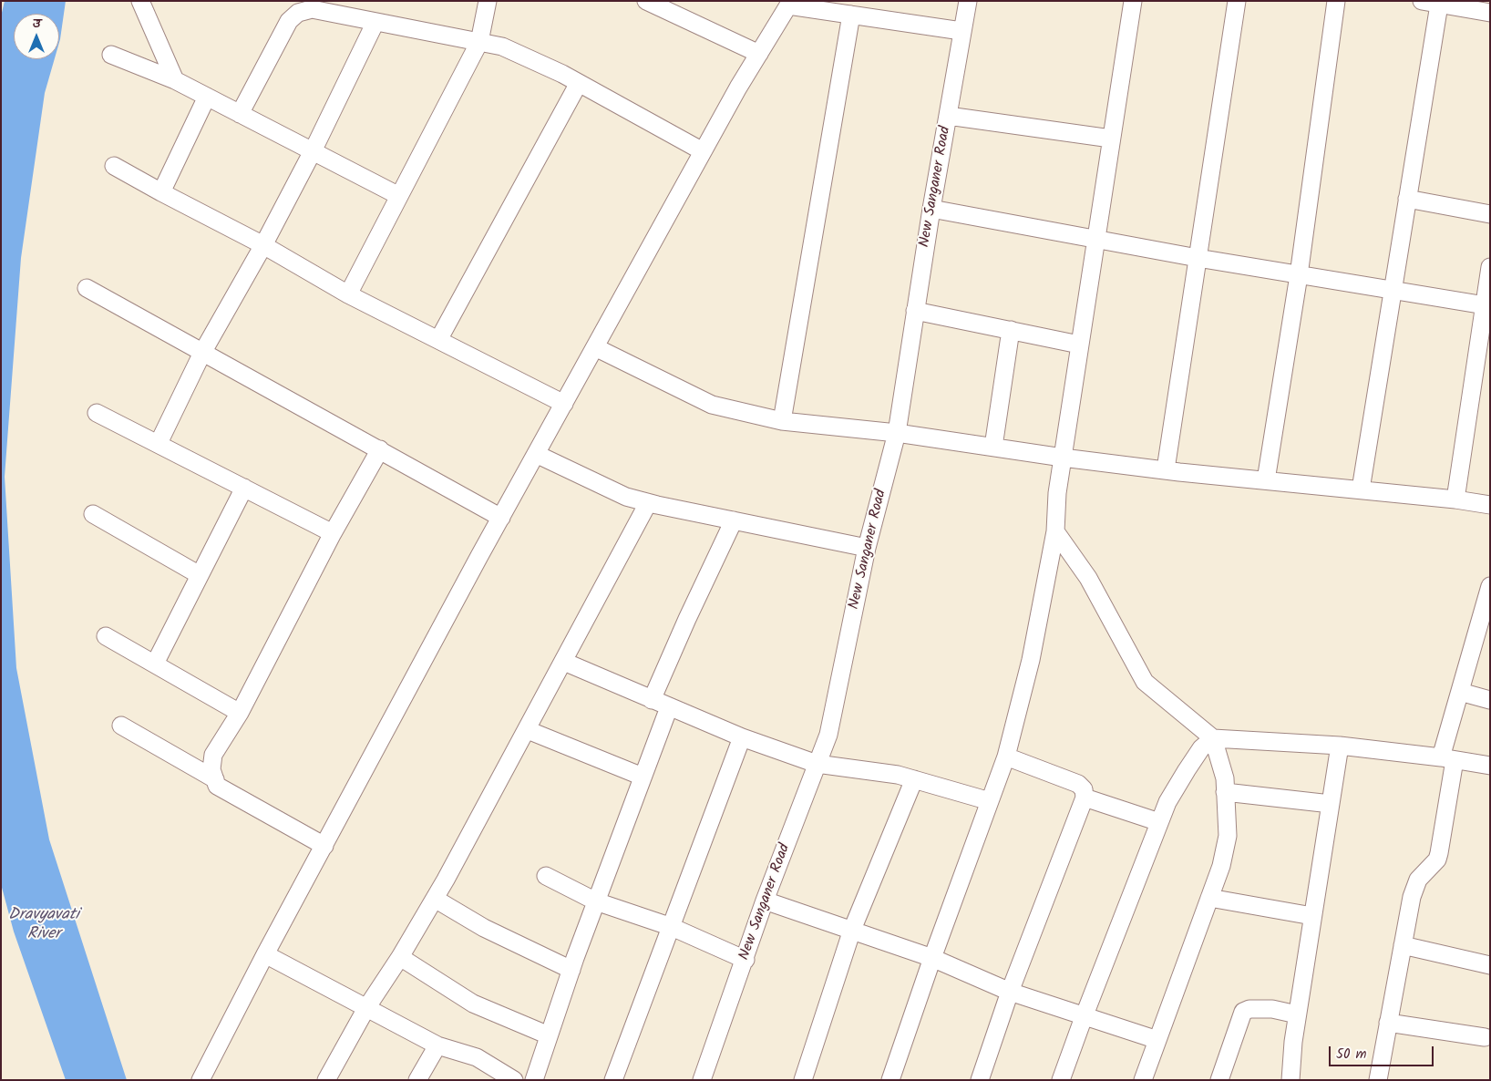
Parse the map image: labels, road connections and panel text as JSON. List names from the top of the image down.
{
  "streets": {
    "street": ["New Sanganer Road"]
  },
  "water": ["Dravyavati River"],
  "scale_bar": "50 m",
  "north": "top"
}
